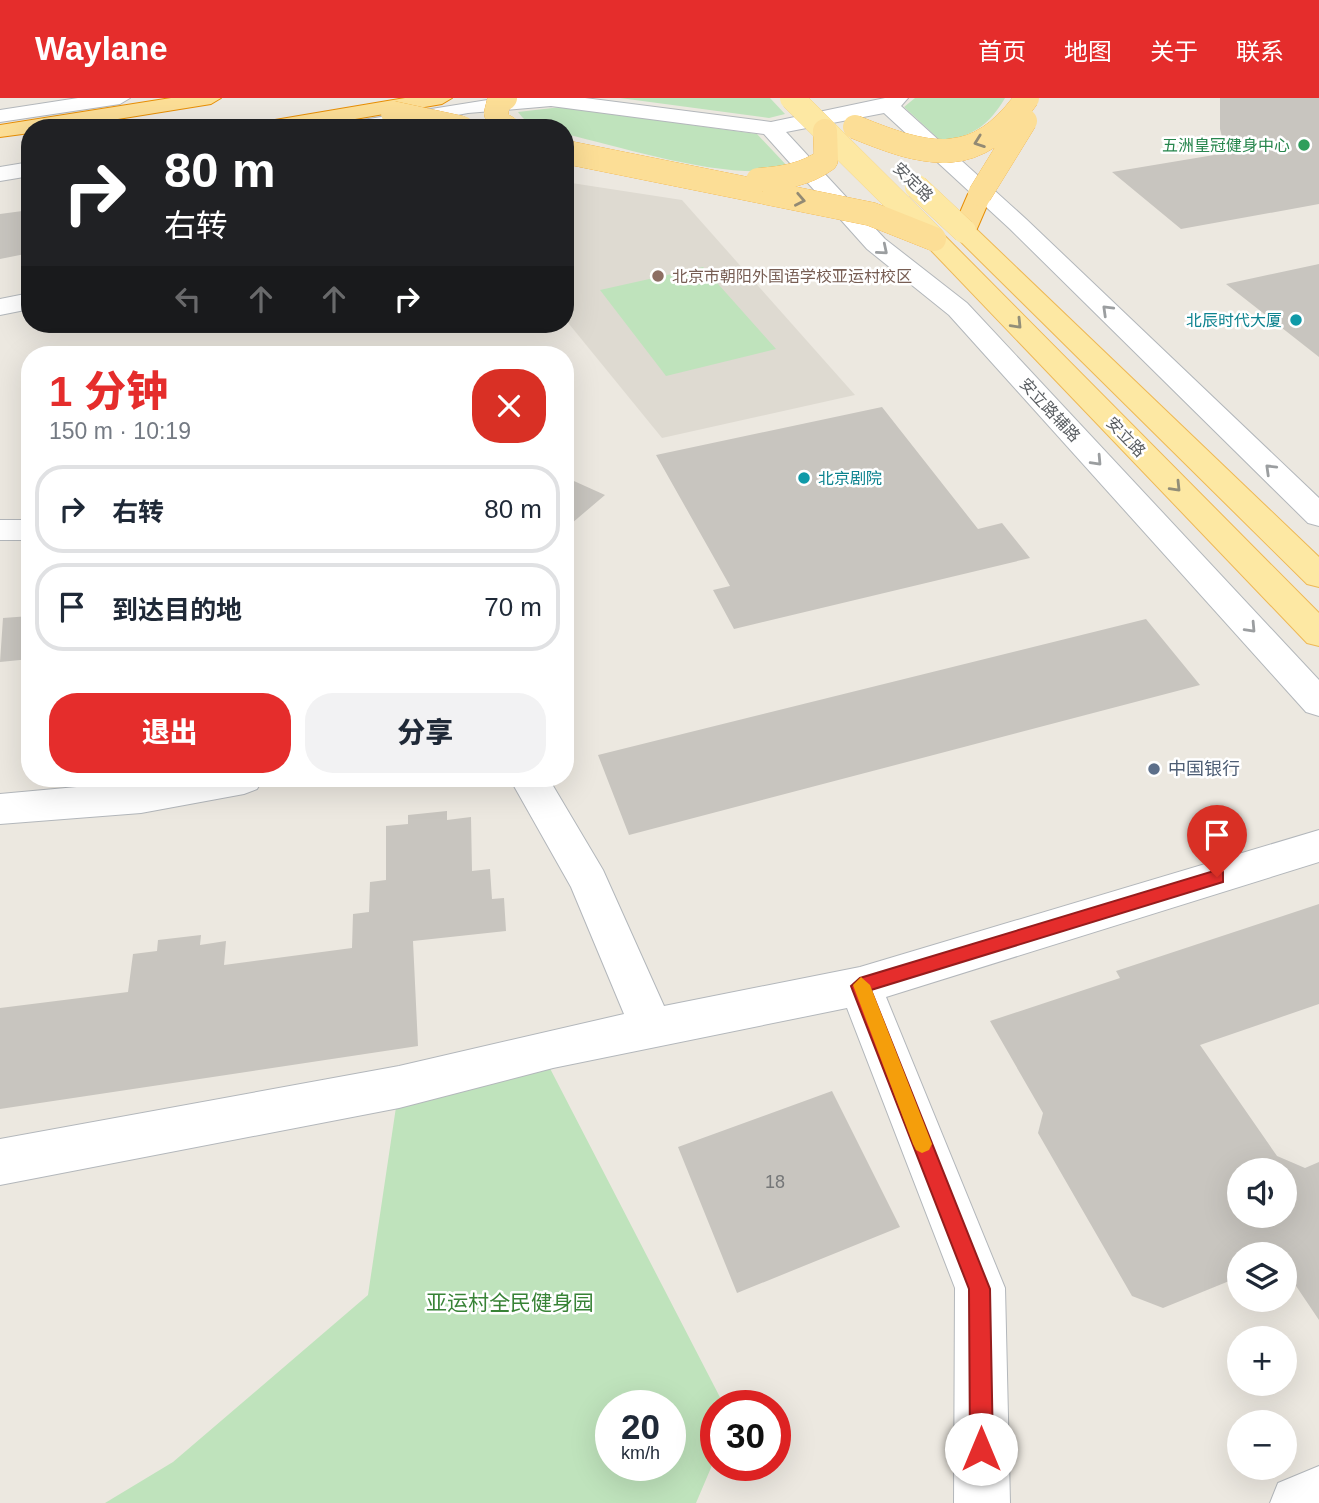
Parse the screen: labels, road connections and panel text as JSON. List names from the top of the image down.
{
  "streets": {
    "main road": ["安定路", "安立路"],
    "street": ["安立路辅路"]
  },
  "crossings": [
    ["安定路", "安立路"]
  ],
  "parks": ["亚运村全民健身园"],
  "places": [
    "五洲皇冠健身中心",
    "北京市朝阳外国语学校亚运村校区",
    "北辰时代大厦",
    "北京剧院",
    "中国银行"
  ],
  "house_numbers": ["18"],
  "page": {
    "header": "Waylane",
    "nav": [
      "首页",
      "地图",
      "关于",
      "联系"
    ],
    "turn": ["80 m", "右转"],
    "heading": ["1 分钟", "150 m · 10:19"],
    "list": [
      {
        "name": "右转",
        "value": "80 m"
      },
      {
        "name": "到达目的地",
        "value": "70 m"
      }
    ],
    "buttons": ["退出", "分享"],
    "map_buttons": ["+", "−"],
    "speed": "20 km/h",
    "limit": "30"
  }
}
